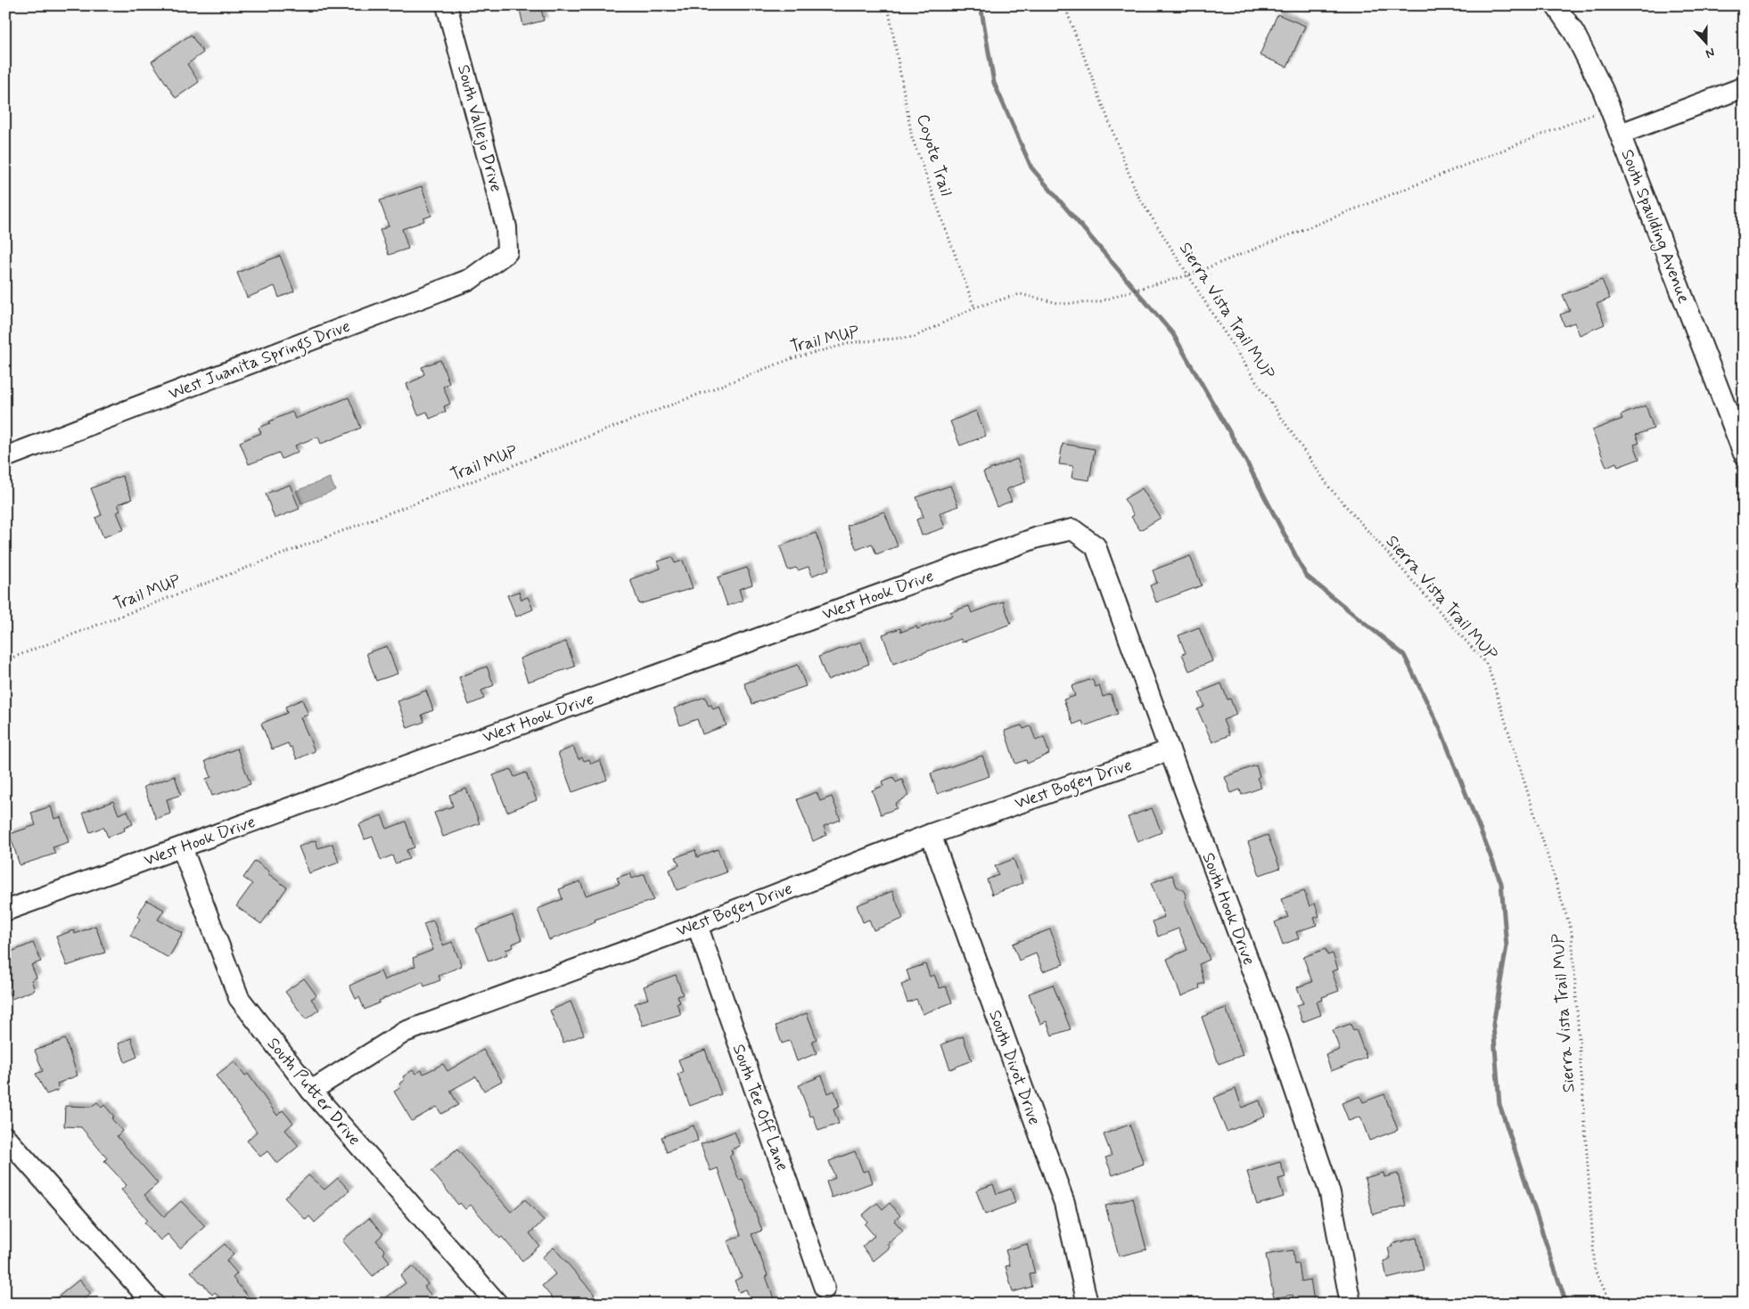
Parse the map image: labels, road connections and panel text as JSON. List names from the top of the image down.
{
  "streets": {
    "street": [
      "South Vallejo Drive",
      "South Spaulding Avenue",
      "West Juanita Springs Drive",
      "West Hook Drive",
      "West Bogey Drive",
      "South Hook Drive",
      "South Divot Drive",
      "South Putter Drive",
      "South Tee Off Lane"
    ],
    "path": ["Coyote Trail", "Sierra Vista Trail MUP", "Trail MUP"]
  },
  "crossings": [
    ["South Vallejo Drive", "West Juanita Springs Drive"],
    ["Coyote Trail", "Trail MUP"],
    ["Sierra Vista Trail MUP", "Trail MUP"],
    ["West Hook Drive", "South Hook Drive"],
    ["West Hook Drive", "South Putter Drive"],
    ["West Bogey Drive", "South Hook Drive"],
    ["West Bogey Drive", "South Divot Drive"],
    ["West Bogey Drive", "South Putter Drive"],
    ["West Bogey Drive", "South Tee Off Lane"]
  ],
  "north": "bottom"
}
